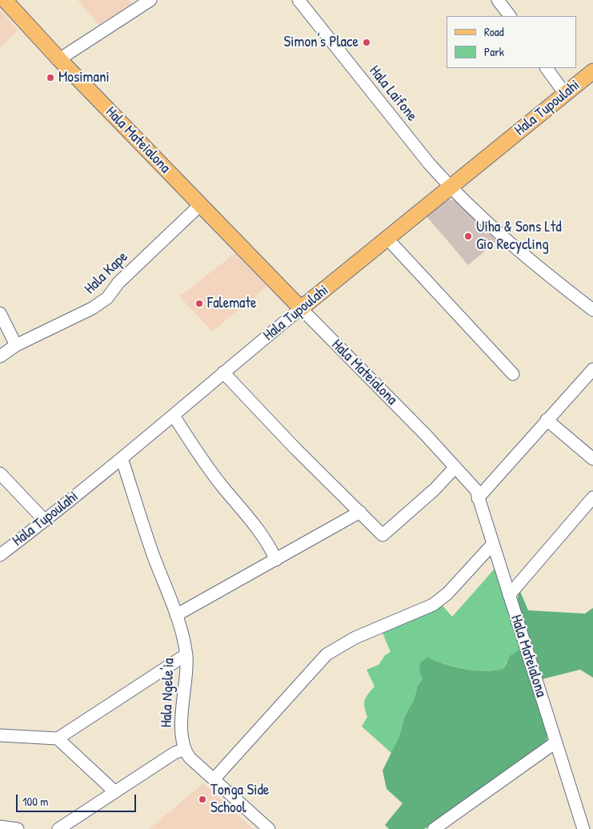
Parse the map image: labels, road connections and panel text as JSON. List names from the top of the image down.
{
  "streets": {
    "main road": ["Hala Tupoulahi", "Hala Mateialona"],
    "street": ["Hala Laifone", "Hala Kape", "Hala Ngele'ia"]
  },
  "crossings": [
    ["Hala Laifone", "Hala Tupoulahi"],
    ["Hala Tupoulahi", "Hala Mateialona"],
    ["Hala Tupoulahi", "Hala Ngele'ia"],
    ["Hala Mateialona", "Hala Kape"]
  ],
  "places": [
    "Simon's Place",
    "Mosimani",
    "Uiha & Sons Ltd Gio Recycling",
    "Falemate",
    "Tonga Side School"
  ],
  "legend": ["Road", "Park"],
  "scale_bar": "100 m"
}
